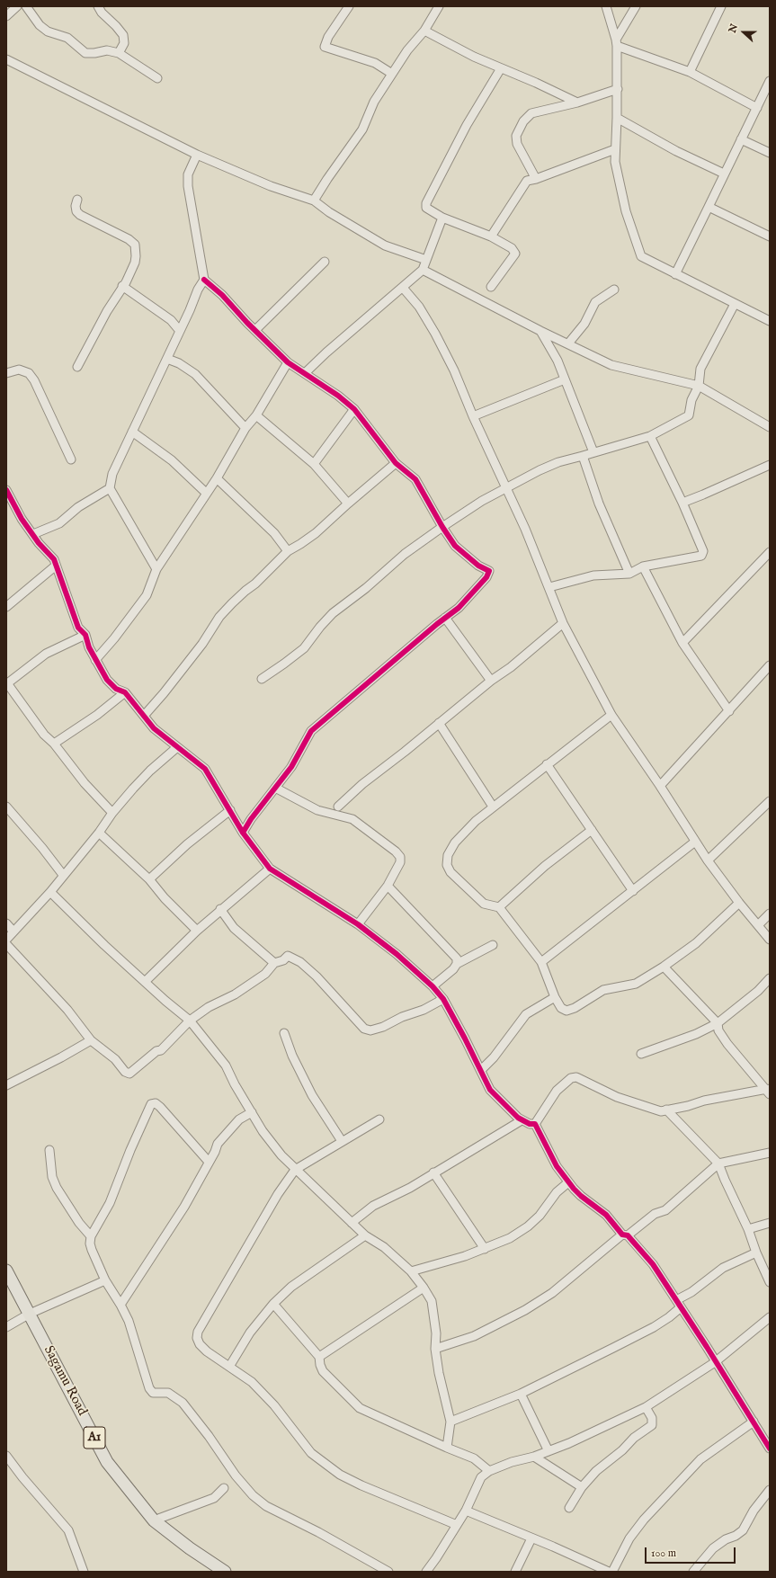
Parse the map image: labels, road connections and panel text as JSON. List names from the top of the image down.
{
  "streets": {
    "highway": ["Sagamu Road", "A1"]
  },
  "scale_bar": "100 m",
  "north": "left"
}
